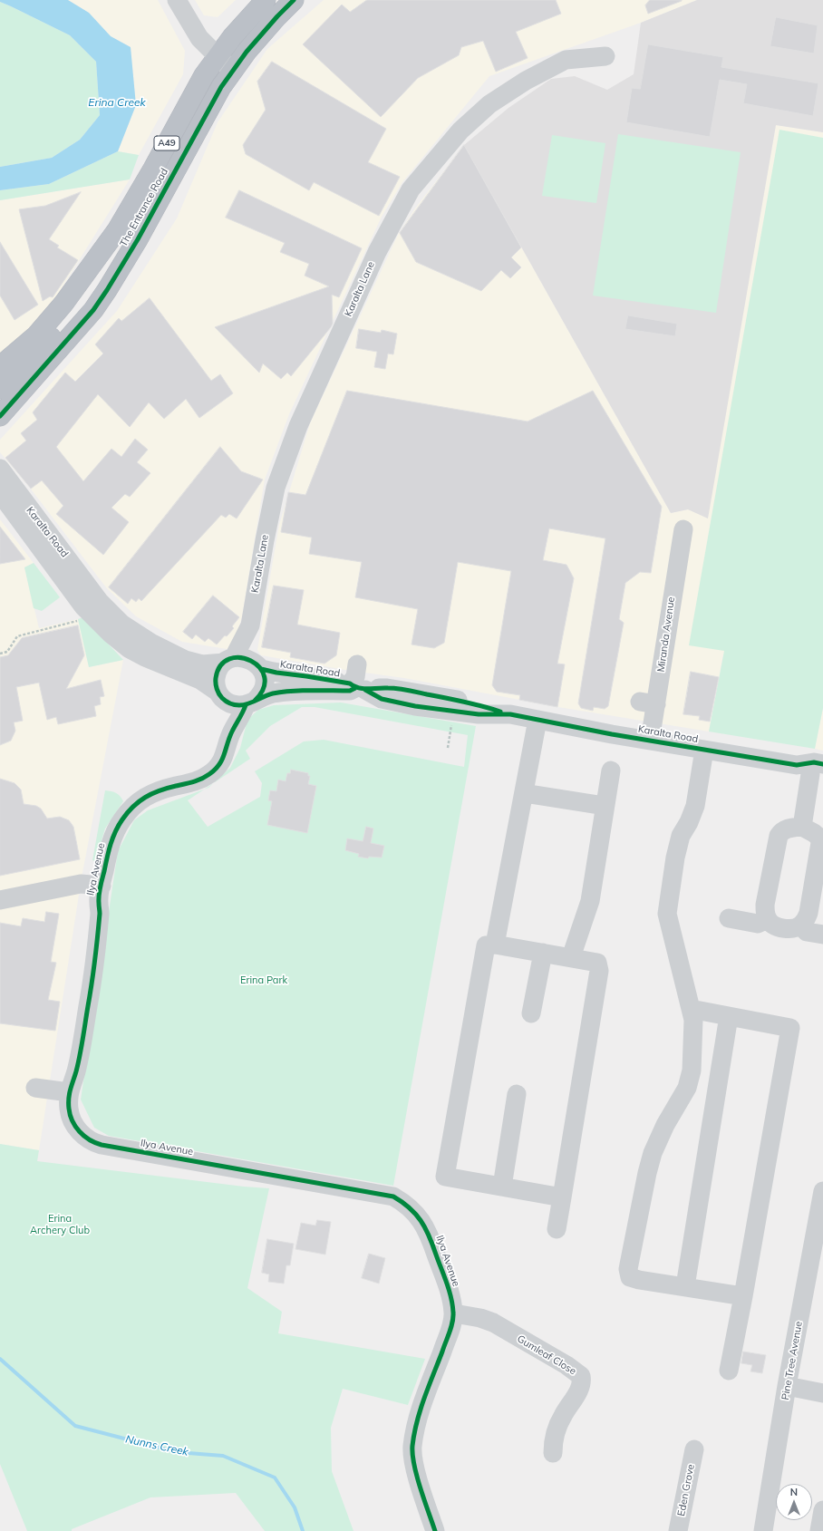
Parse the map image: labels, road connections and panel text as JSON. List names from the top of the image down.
{
  "streets": {
    "highway": ["A49", "The Entrance Road"],
    "street": [
      "Karalta Lane",
      "Karalta Road",
      "Miranda Avenue",
      "Ilya Avenue",
      "Gumleaf Close",
      "Pine Tree Avenue",
      "Eden Grove"
    ]
  },
  "crossings": [
    ["A49", "The Entrance Road"],
    ["Karalta Lane", "Karalta Road"],
    ["Karalta Lane", "Ilya Avenue"],
    ["Karalta Road", "Miranda Avenue"],
    ["Karalta Road", "Ilya Avenue"],
    ["Ilya Avenue", "Gumleaf Close"]
  ],
  "water": ["Erina Creek", "Nunns Creek"],
  "parks": ["Erina Park", "Erina Archery Club"],
  "north": "top"
}
